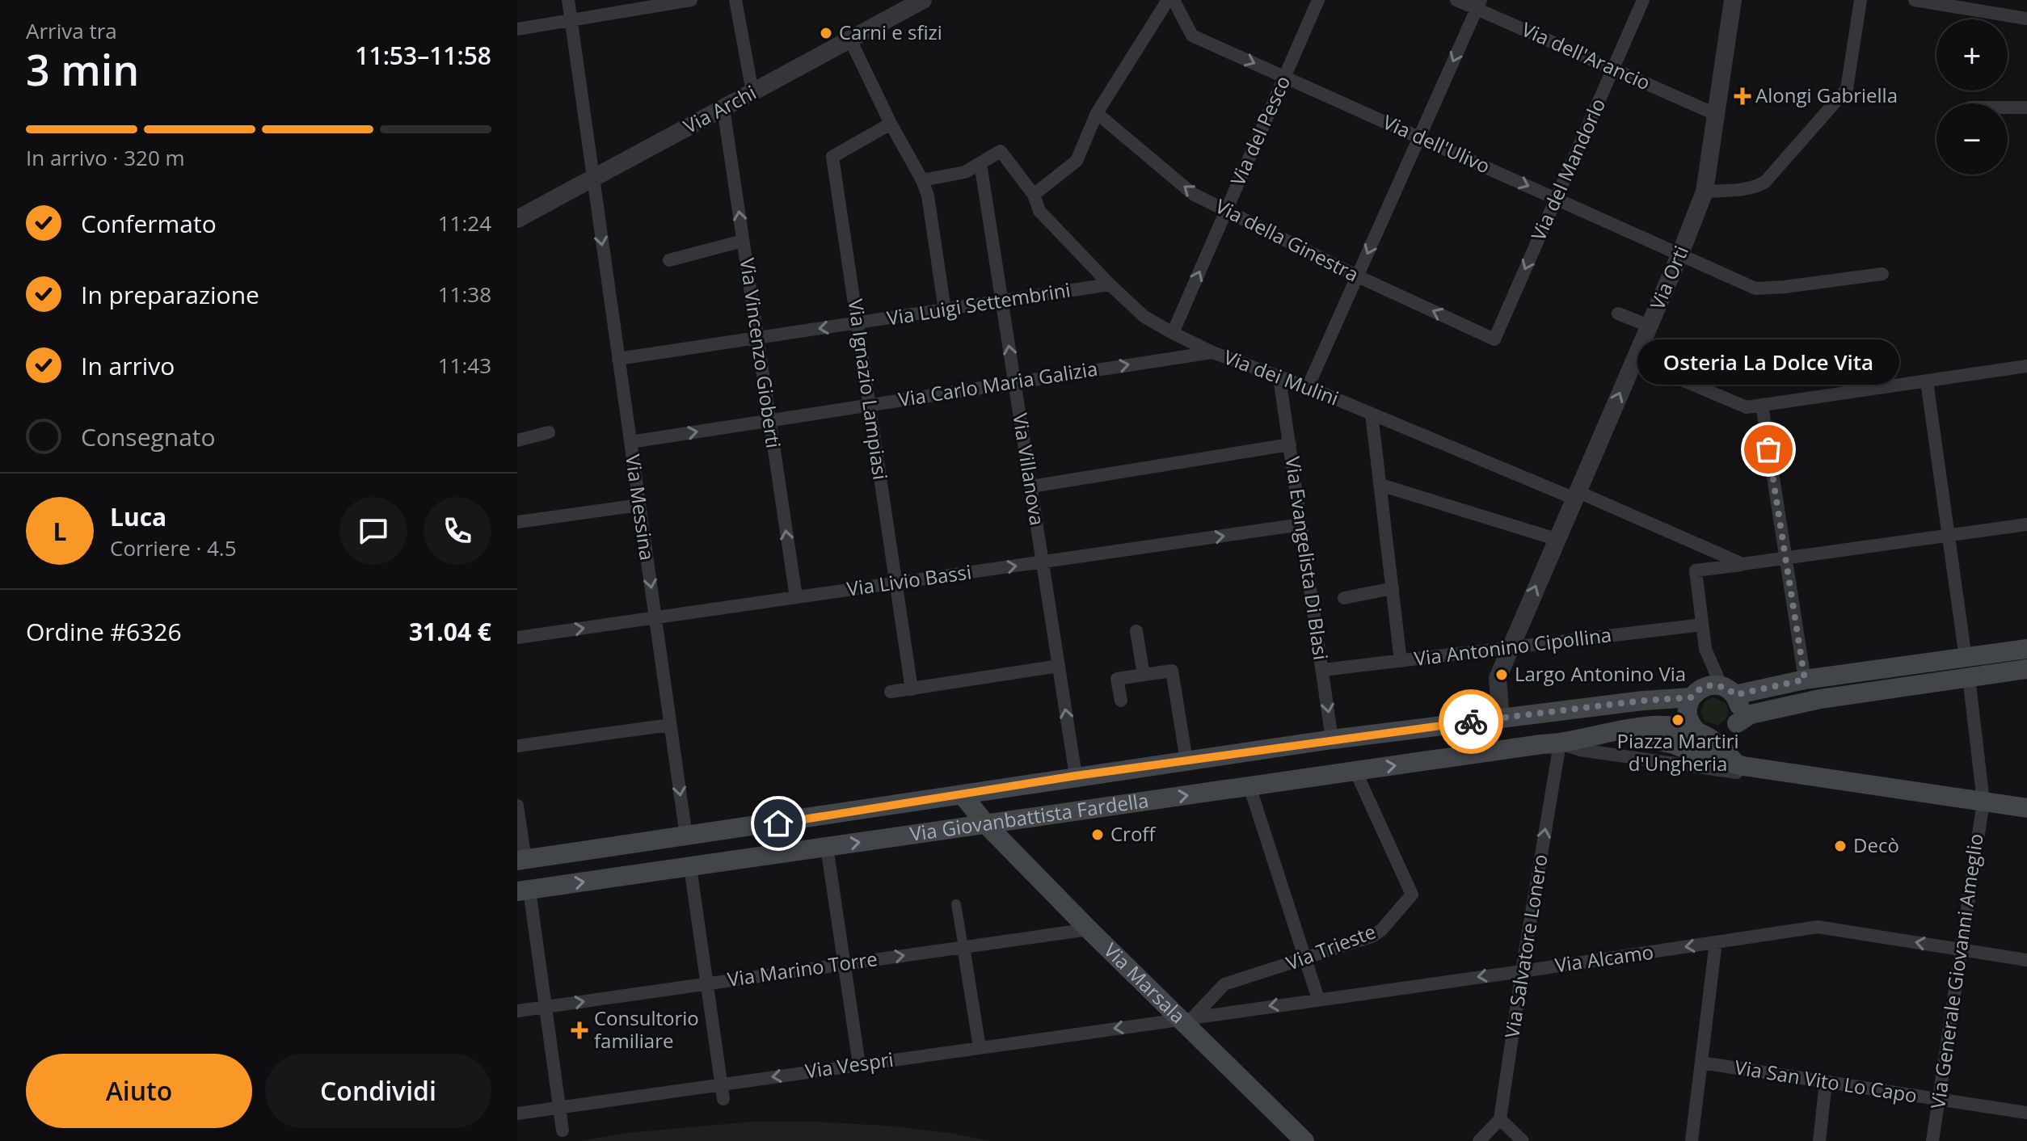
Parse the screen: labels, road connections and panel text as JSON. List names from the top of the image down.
{
  "streets": {
    "main road": ["Via Giovanbattista Fardella", "Via Marsala"],
    "street": [
      "Via dell'Arancio",
      "Via Archi",
      "Via del Pesco",
      "Via dell'Ulivo",
      "Via del Mandorlo",
      "Via della Ginestra",
      "Via Orti",
      "Via Luigi Settembrini",
      "Via Vincenzo Gioberti",
      "Via dei Mulini",
      "Via Carlo Maria Galizia",
      "Via Ignazio Lampiasi",
      "Via Villanova",
      "Via Messina",
      "Via Evangelista Di Blasi",
      "Via Livio Bassi",
      "Via Antonino Cipollina",
      "Via Salvatore Lonero",
      "Via Trieste",
      "Via Alcamo",
      "Via Marino Torre",
      "Via Generale Giovanni Ameglio",
      "Via Vespri",
      "Via San Vito Lo Capo"
    ]
  },
  "crossings": [
    ["Via dell'Arancio", "Via del Mandorlo"],
    ["Via dell'Arancio", "Via Orti"],
    ["Via Archi", "Via Vincenzo Gioberti"],
    ["Via Archi", "Via Messina"],
    ["Via del Pesco", "Via dell'Ulivo"],
    ["Via del Pesco", "Via della Ginestra"],
    ["Via del Pesco", "Via dei Mulini"],
    ["Via del Pesco", "Via Carlo Maria Galizia"],
    ["Via dell'Ulivo", "Via del Mandorlo"],
    ["Via dell'Ulivo", "Via Orti"],
    ["Via del Mandorlo", "Via della Ginestra"],
    ["Via Orti", "Via dei Mulini"],
    ["Via Orti", "Via Antonino Cipollina"],
    ["Via Orti", "Via Giovanbattista Fardella"],
    ["Via Luigi Settembrini", "Via Vincenzo Gioberti"],
    ["Via Luigi Settembrini", "Via dei Mulini"],
    ["Via Luigi Settembrini", "Via Ignazio Lampiasi"],
    ["Via Luigi Settembrini", "Via Villanova"],
    ["Via Luigi Settembrini", "Via Messina"],
    ["Via Vincenzo Gioberti", "Via Carlo Maria Galizia"],
    ["Via Vincenzo Gioberti", "Via Livio Bassi"],
    ["Via dei Mulini", "Via Carlo Maria Galizia"],
    ["Via dei Mulini", "Via Villanova"],
    ["Via dei Mulini", "Via Evangelista Di Blasi"],
    ["Via Carlo Maria Galizia", "Via Ignazio Lampiasi"],
    ["Via Carlo Maria Galizia", "Via Villanova"],
    ["Via Carlo Maria Galizia", "Via Messina"],
    ["Via Ignazio Lampiasi", "Via Livio Bassi"],
    ["Via Villanova", "Via Livio Bassi"],
    ["Via Villanova", "Via Giovanbattista Fardella"],
    ["Via Messina", "Via Livio Bassi"],
    ["Via Messina", "Via Giovanbattista Fardella"],
    ["Via Evangelista Di Blasi", "Via Livio Bassi"],
    ["Via Evangelista Di Blasi", "Via Antonino Cipollina"],
    ["Via Evangelista Di Blasi", "Via Giovanbattista Fardella"],
    ["Via Giovanbattista Fardella", "Via Salvatore Lonero"],
    ["Via Giovanbattista Fardella", "Via Trieste"],
    ["Via Giovanbattista Fardella", "Via Marsala"],
    ["Via Salvatore Lonero", "Via Alcamo"],
    ["Via Trieste", "Via Alcamo"],
    ["Via Trieste", "Via Marsala"],
    ["Via Trieste", "Via Vespri"],
    ["Via Alcamo", "Via Generale Giovanni Ameglio"],
    ["Via Alcamo", "Via Marsala"],
    ["Via Alcamo", "Via Vespri"],
    ["Via Marino Torre", "Via Marsala"],
    ["Via Generale Giovanni Ameglio", "Via San Vito Lo Capo"],
    ["Via Marsala", "Via Vespri"]
  ],
  "one_way": [
    "Via dell'Ulivo",
    "Via del Mandorlo",
    "Via della Ginestra",
    "Via Vincenzo Gioberti",
    "Via Messina",
    "Via Salvatore Lonero",
    "Via Alcamo",
    "Via Marino Torre",
    "Via Vespri"
  ],
  "places": {
    "other": [
      "Carni e sfizi",
      "Osteria La Dolce Vita",
      "Largo Antonino Via",
      "Piazza Martiri d'Ungheria",
      "Croff",
      "Decò"
    ],
    "health": ["Alongi Gabriella", "Consultorio familiare"]
  },
  "page": {
    "heading": ["3 min", "Arriva tra", "11:53–11:58"],
    "panel": [
      "Luca",
      "Corriere · 4.5",
      "Ordine #6326",
      "31.04 €"
    ],
    "map_buttons": ["+", "−"],
    "bar": "In arrivo · 320 m",
    "list": [
      ["Confermato", "11:24"],
      ["In preparazione", "11:38"],
      ["In arrivo", "11:43"],
      "Consegnato"
    ],
    "bubble": "Osteria La Dolce Vita",
    "round": "L",
    "buttons": ["Aiuto", "Condividi"]
  }
}
